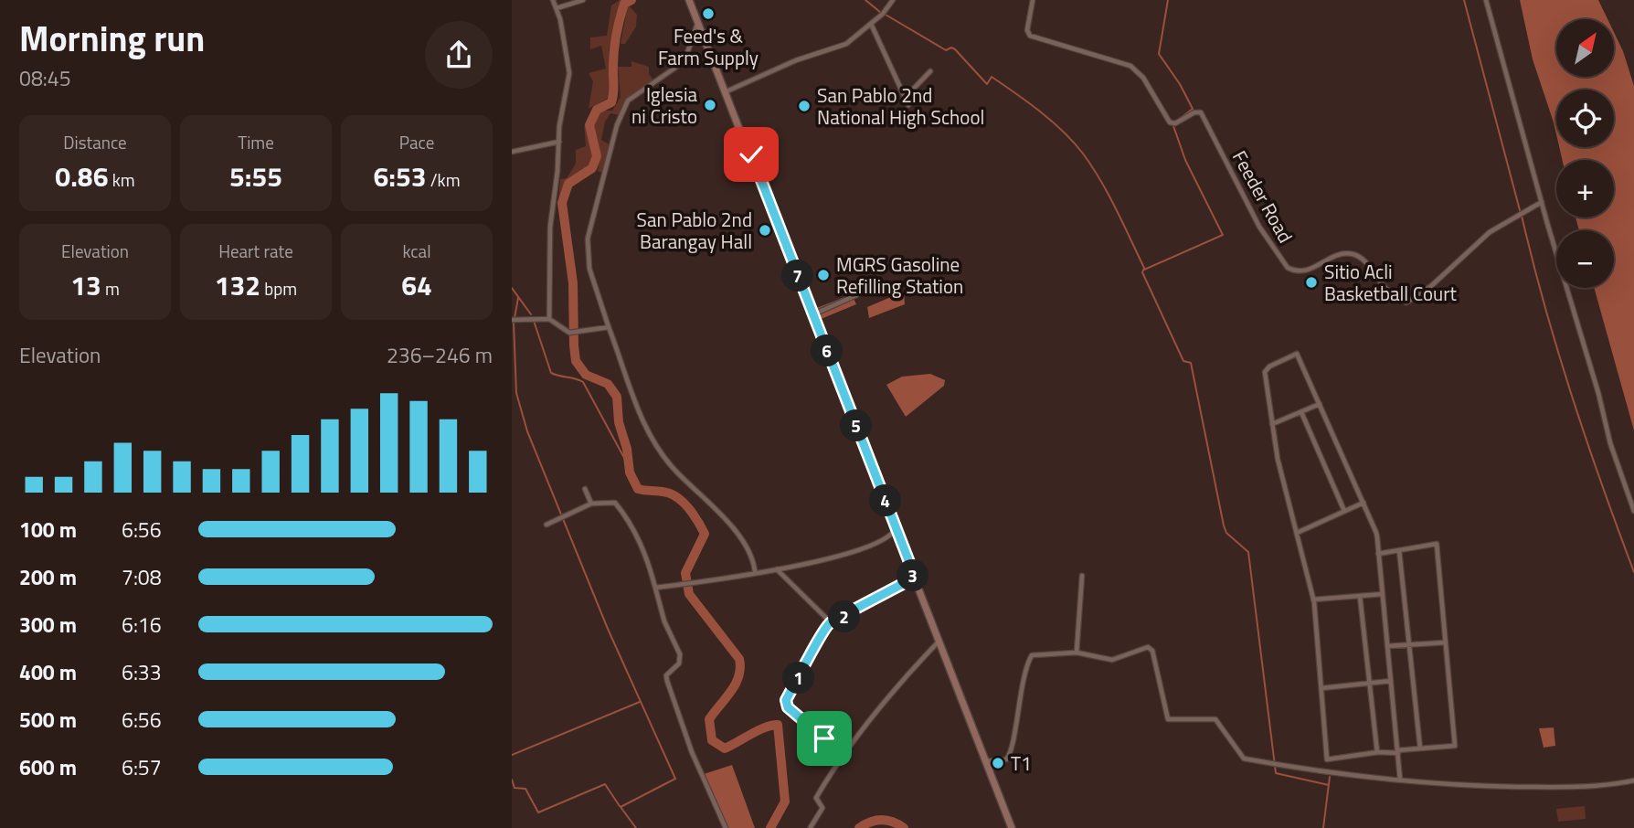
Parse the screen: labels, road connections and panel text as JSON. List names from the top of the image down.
{
  "streets": {
    "street": ["Feeder Road"]
  },
  "places": [
    "Feed's & Farm Supply",
    "Iglesia ni Cristo",
    "San Pablo 2nd National High School",
    "San Pablo 2nd Barangay Hall",
    "MGRS Gasoline Refilling Station",
    "Sitio Acli Basketball Court",
    "T1"
  ],
  "north": "top right",
  "page": {
    "heading": ["Morning run", "08:45"],
    "map_buttons": ["+", "−"],
    "stats": [
      ["Distance", "0.86 km"],
      ["Time", "5:55"],
      ["Pace", "6:53 /km"],
      ["Elevation", "13 m"],
      ["Heart rate", "132 bpm"],
      ["kcal", "64"]
    ],
    "pins": [
      "7",
      "6",
      "5",
      "4",
      "3",
      "2",
      "1"
    ],
    "chart": ["Elevation", "236–246 m"],
    "list": [
      {
        "name": "100 m",
        "note": "6:56"
      },
      {
        "name": "200 m",
        "note": "7:08"
      },
      {
        "name": "300 m",
        "note": "6:16"
      },
      {
        "name": "400 m",
        "note": "6:33"
      },
      {
        "name": "500 m",
        "note": "6:56"
      },
      {
        "name": "600 m",
        "note": "6:57"
      }
    ]
  }
}
